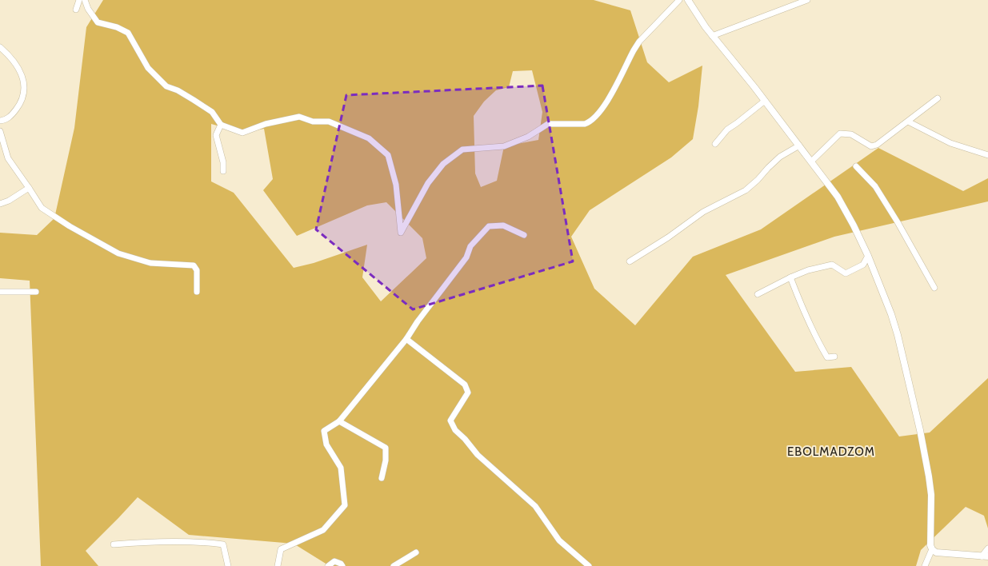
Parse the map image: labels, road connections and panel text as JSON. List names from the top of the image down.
{
  "districts": ["EBOLMADZOM"]
}
